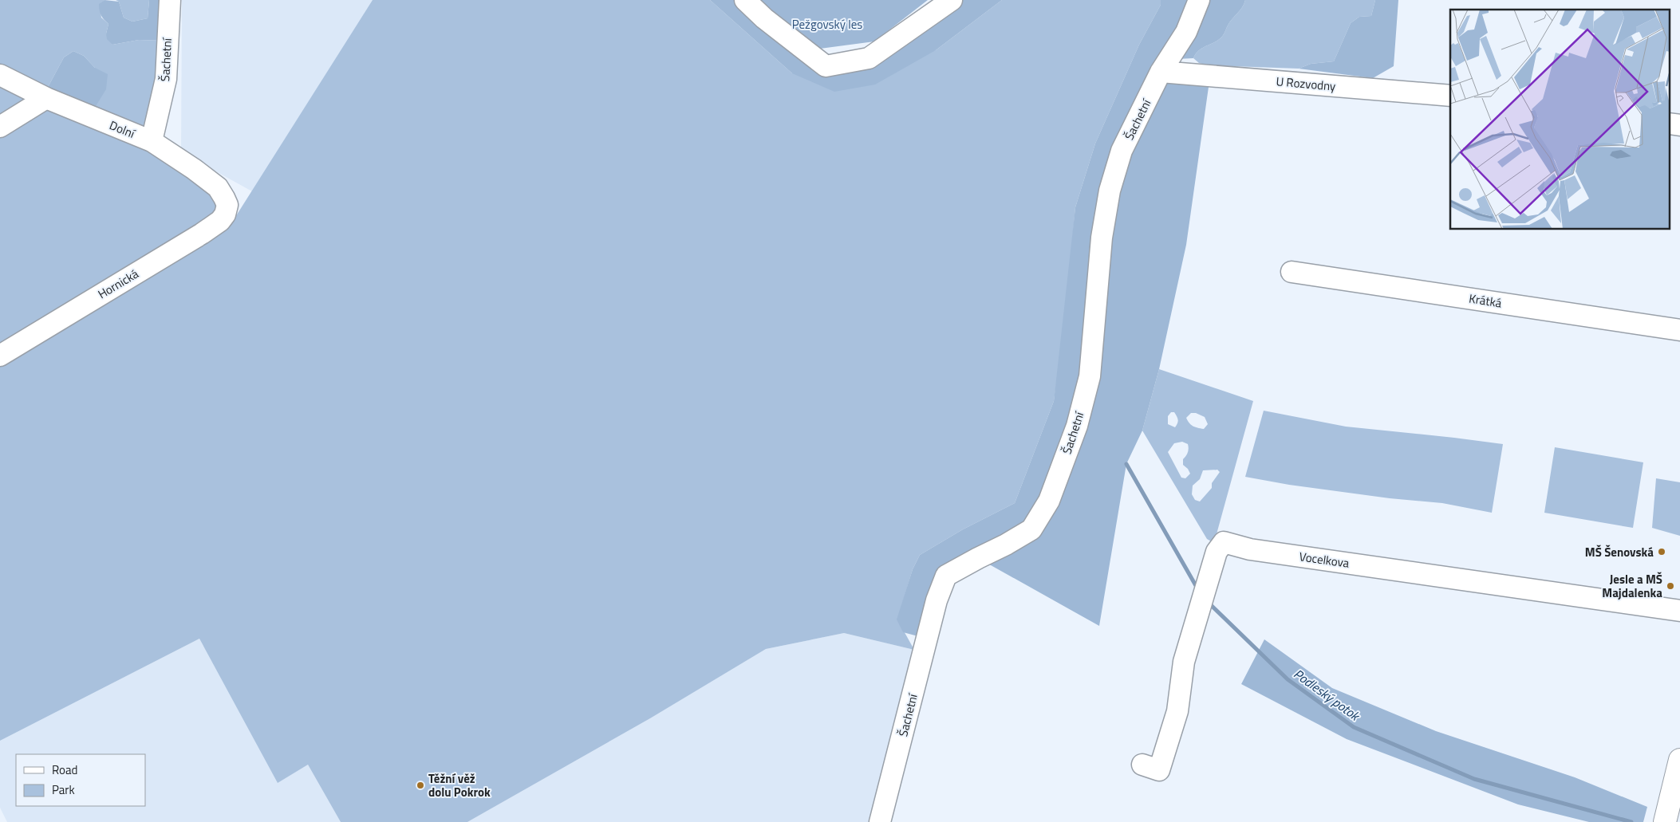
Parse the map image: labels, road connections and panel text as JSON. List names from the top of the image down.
{
  "streets": {
    "street": [
      "Šachetní",
      "U Rozvodny",
      "Dolní",
      "Hornická",
      "Krátká",
      "Vocelkova"
    ]
  },
  "crossings": [
    ["Šachetní", "U Rozvodny"],
    ["Šachetní", "Dolní"],
    ["Dolní", "Hornická"]
  ],
  "water": ["Podleský potok"],
  "parks": ["Pežgovský les"],
  "places": ["MŠ Šenovská", "Jesle a MŠ Majdalenka", "Těžní věž dolu Pokrok"],
  "legend": ["Road", "Park"]
}
